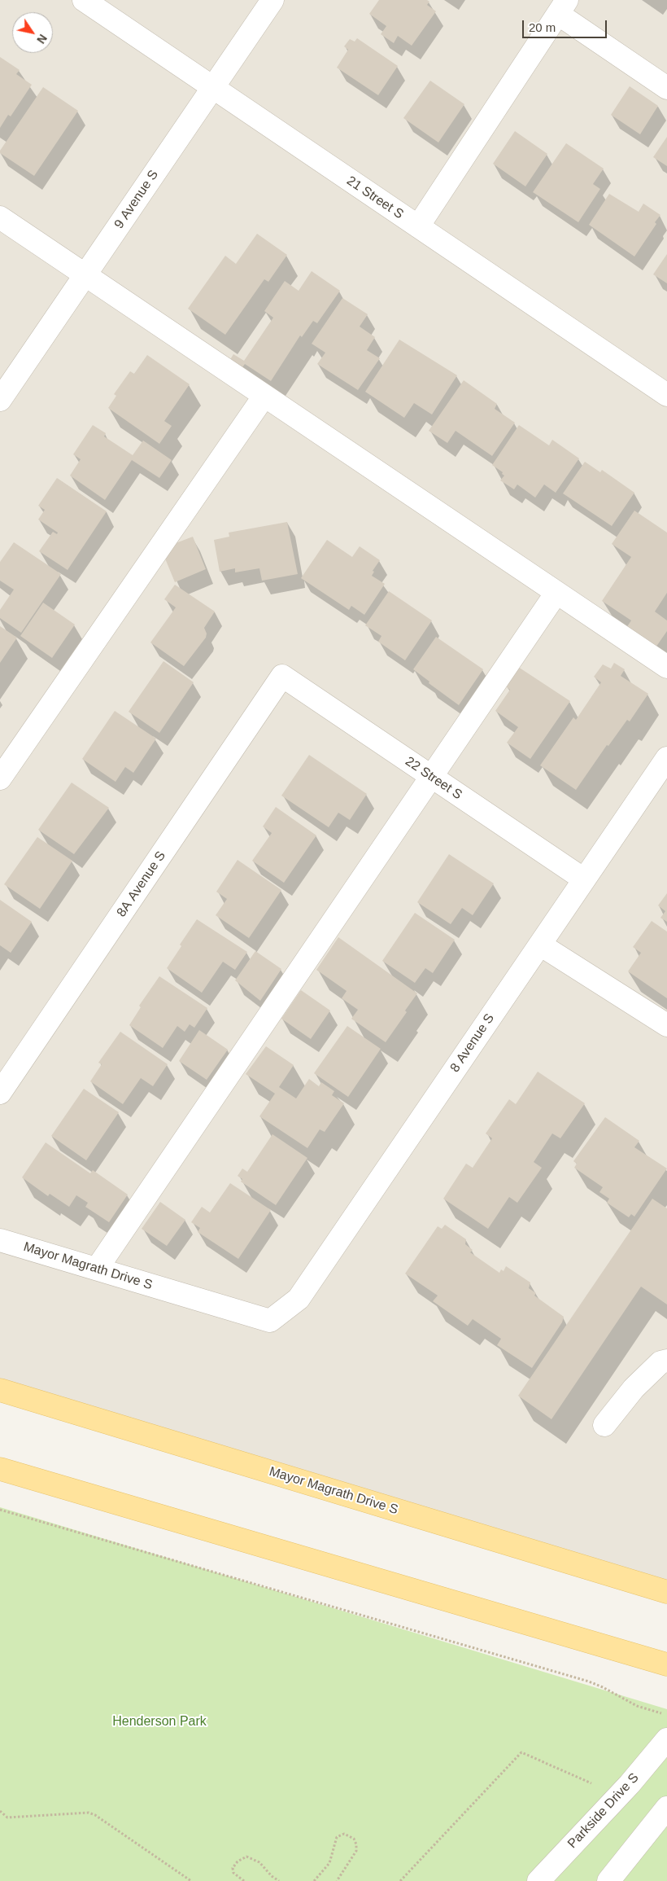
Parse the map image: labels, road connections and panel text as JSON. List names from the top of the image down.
{
  "streets": {
    "main road": ["Mayor Magrath Drive S"],
    "street": [
      "21 Street S",
      "9 Avenue S",
      "22 Street S",
      "8A Avenue S",
      "8 Avenue S",
      "Parkside Drive S"
    ]
  },
  "crossings": [
    ["21 Street S", "9 Avenue S"],
    ["22 Street S", "8A Avenue S"],
    ["22 Street S", "8 Avenue S"],
    ["8 Avenue S", "Mayor Magrath Drive S"]
  ],
  "parks": ["Henderson Park"],
  "scale_bar": "20 m",
  "north": "bottom right"
}
